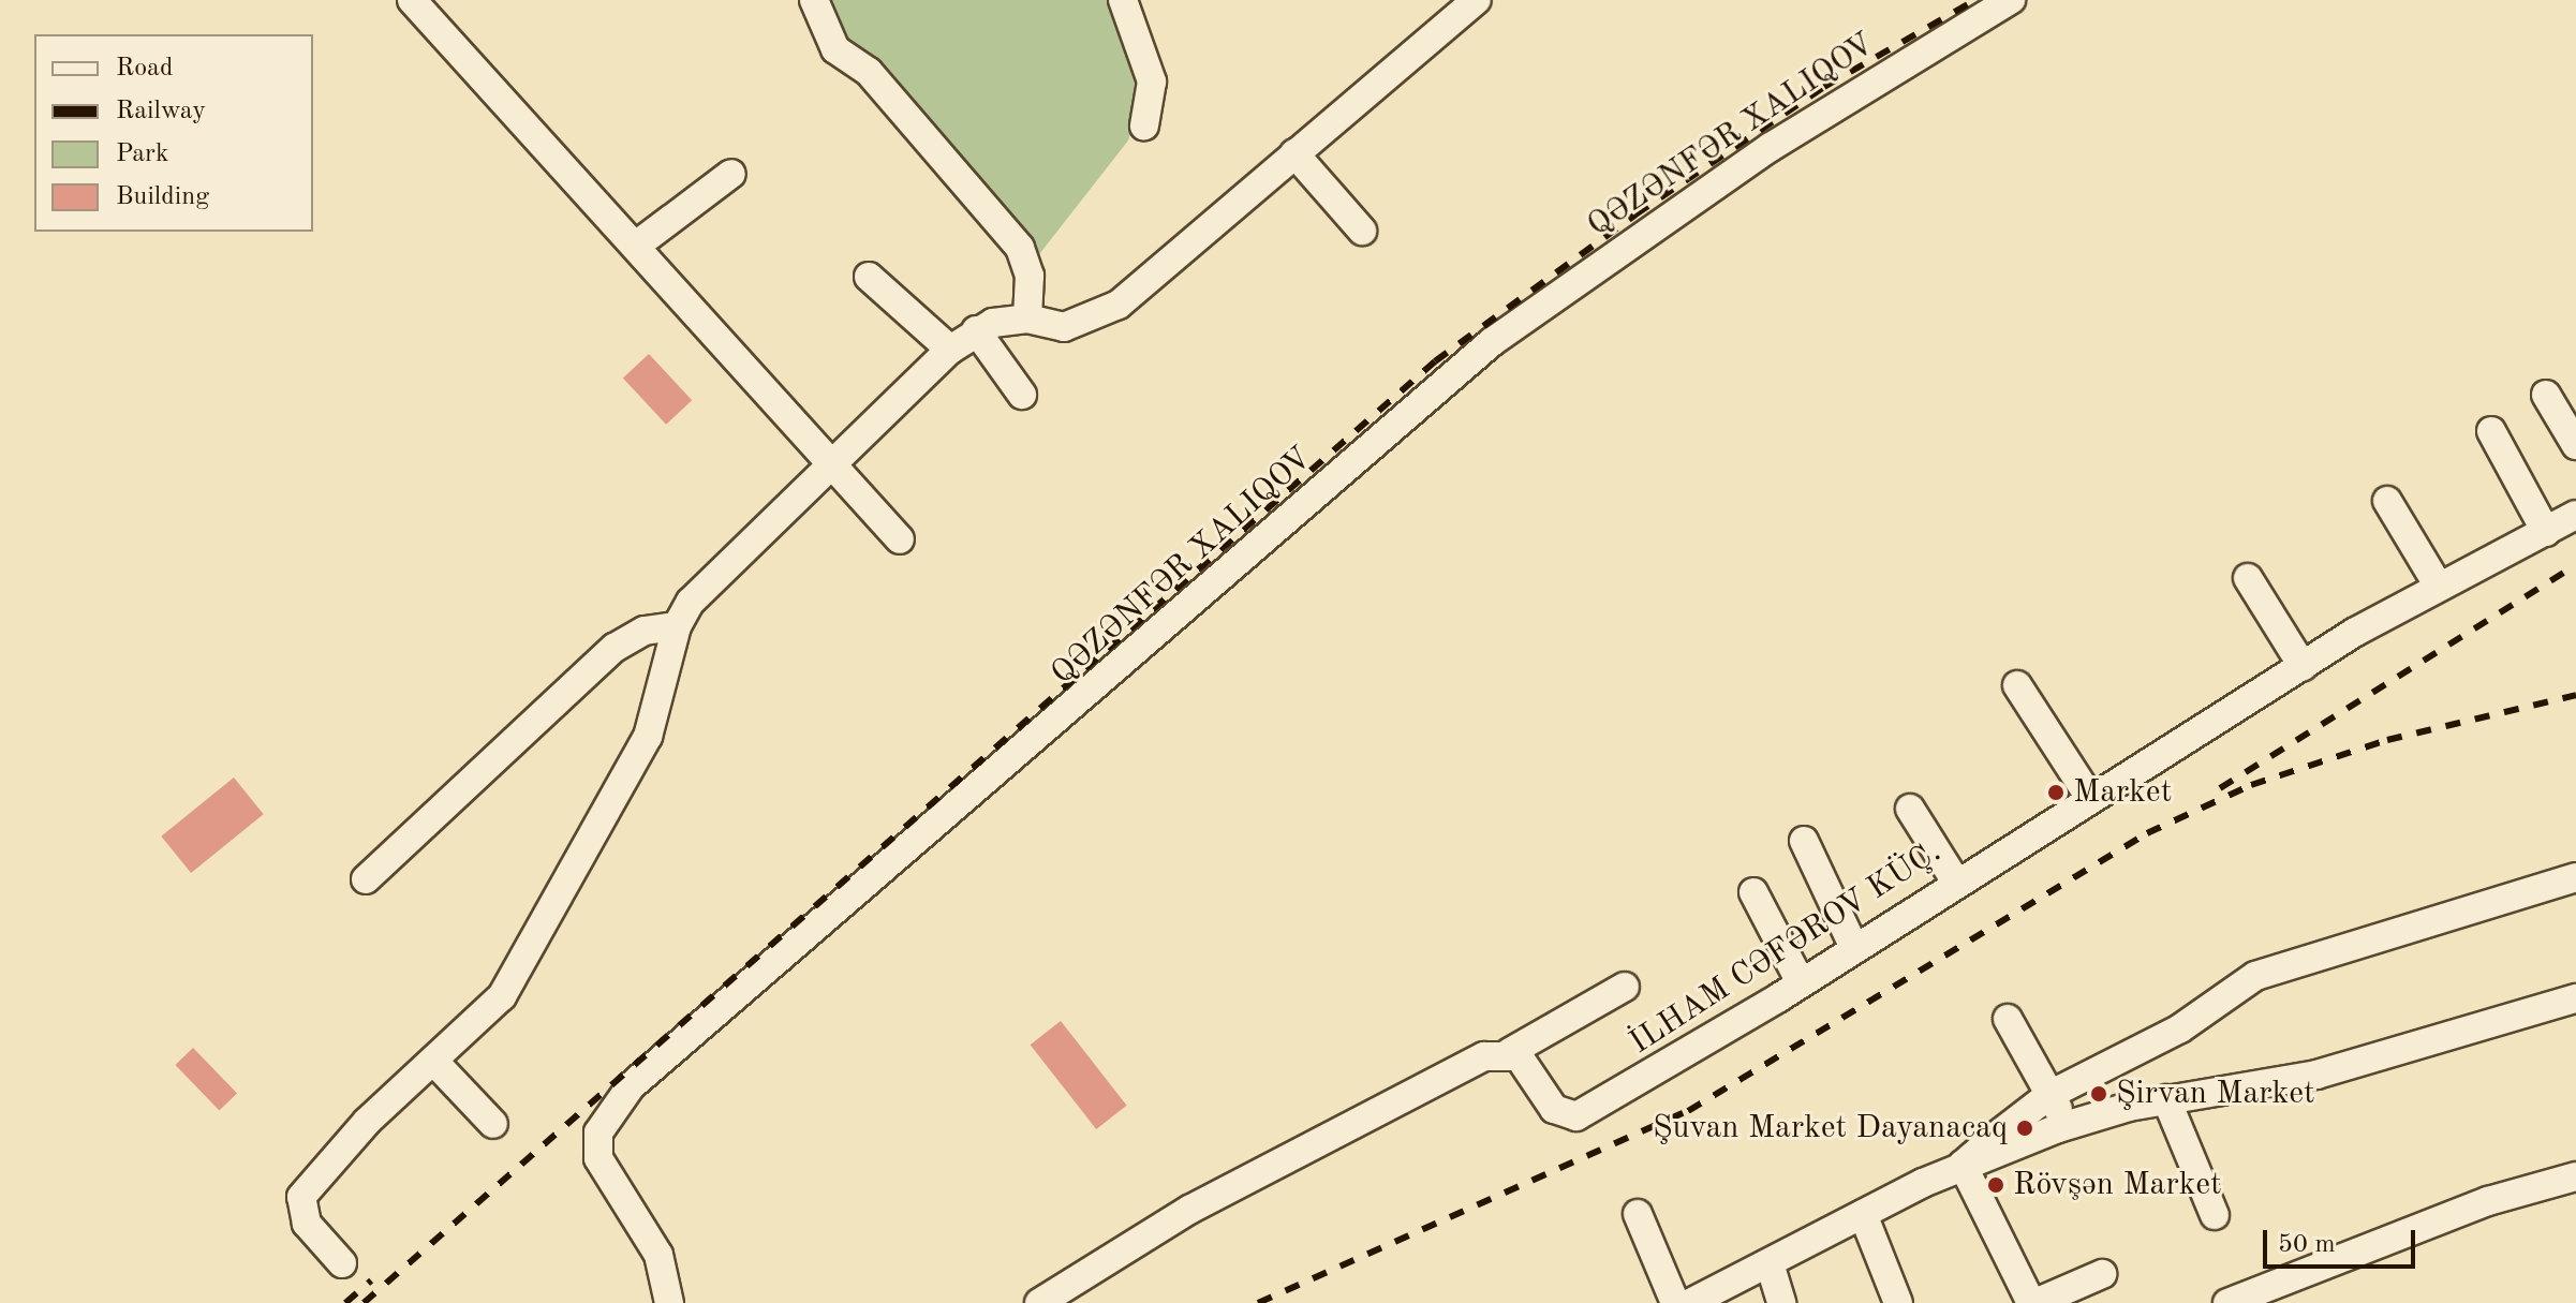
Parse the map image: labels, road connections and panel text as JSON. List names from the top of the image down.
{
  "streets": {
    "street": ["İLHAM CƏFƏROV KÜÇ."]
  },
  "places": [
    "Market",
    "Şirvan Market",
    "Şuvan Market Dayanacaq",
    "Rövşən Market"
  ],
  "legend": [
    "Road",
    "Railway",
    "Park",
    "Building"
  ],
  "scale_bar": "50 m"
}
